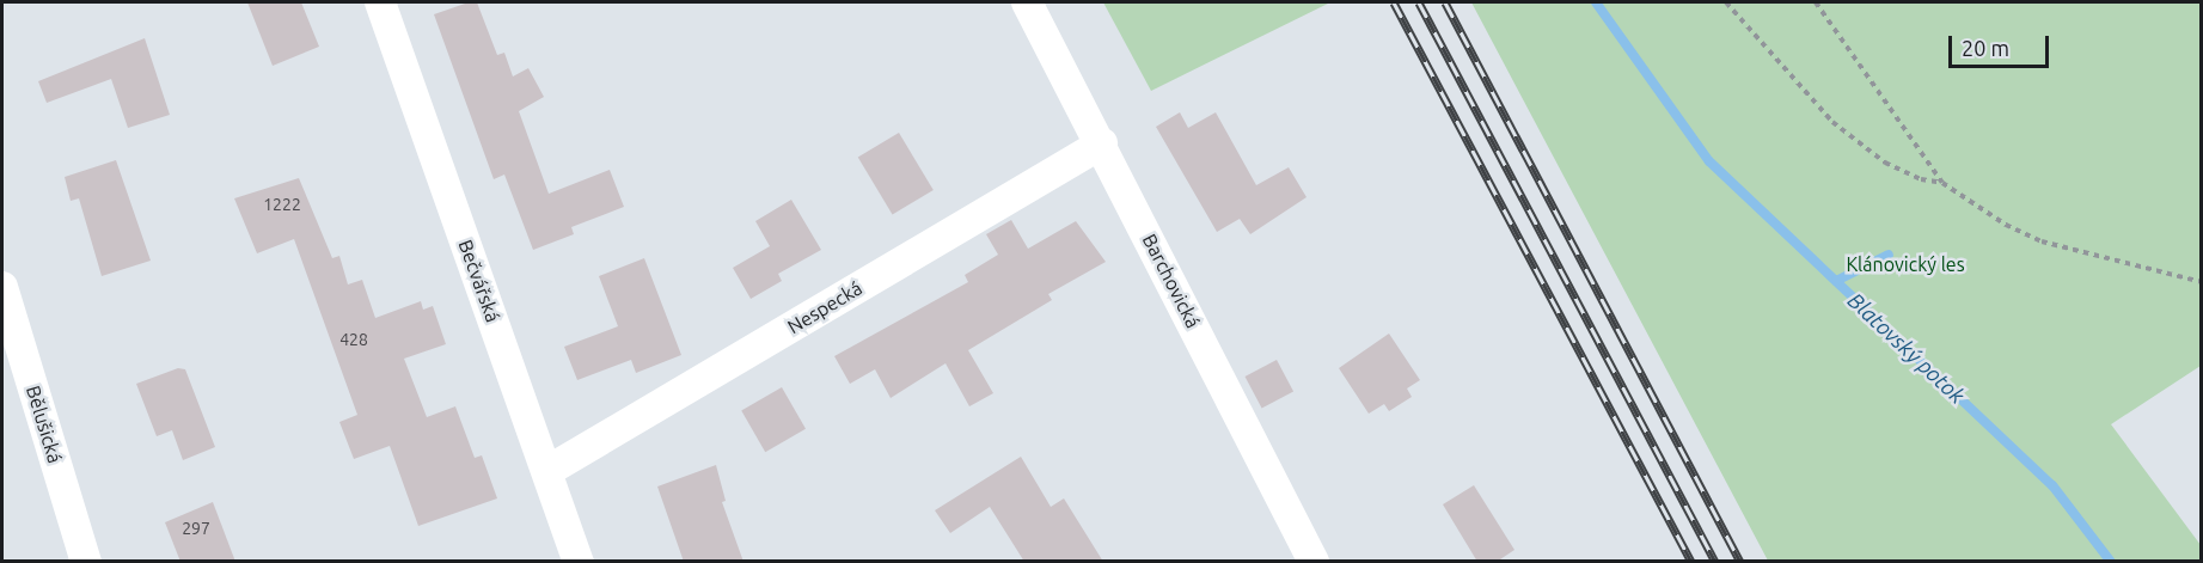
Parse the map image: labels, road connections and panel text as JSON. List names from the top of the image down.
{
  "streets": {
    "street": [
      "Bečvářská",
      "Barchovická",
      "Nespecká",
      "Bělušická"
    ]
  },
  "crossings": [
    ["Bečvářská", "Nespecká"],
    ["Barchovická", "Nespecká"]
  ],
  "water": ["Blatovský potok"],
  "parks": ["Klánovický les"],
  "house_numbers": ["1222", "428", "297"],
  "scale_bar": "20 m"
}
